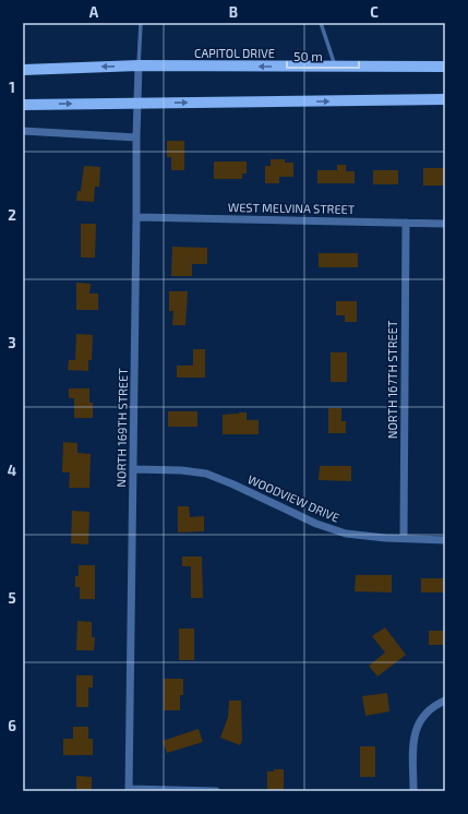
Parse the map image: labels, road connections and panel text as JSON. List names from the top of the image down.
{
  "streets": {
    "main road": ["CAPITOL DRIVE"],
    "street": [
      "WEST MELVINA STREET",
      "NORTH 167TH STREET",
      "NORTH 169TH STREET",
      "WOODVIEW DRIVE"
    ]
  },
  "crossings": [
    ["CAPITOL DRIVE", "NORTH 169TH STREET"],
    ["WEST MELVINA STREET", "NORTH 167TH STREET"],
    ["WEST MELVINA STREET", "NORTH 169TH STREET"],
    ["NORTH 167TH STREET", "WOODVIEW DRIVE"],
    ["NORTH 169TH STREET", "WOODVIEW DRIVE"]
  ],
  "scale_bar": "50 m",
  "grid": {
    "columns": ["A", "B", "C"],
    "rows": [
      "1",
      "2",
      "3",
      "4",
      "5",
      "6"
    ]
  }
}
